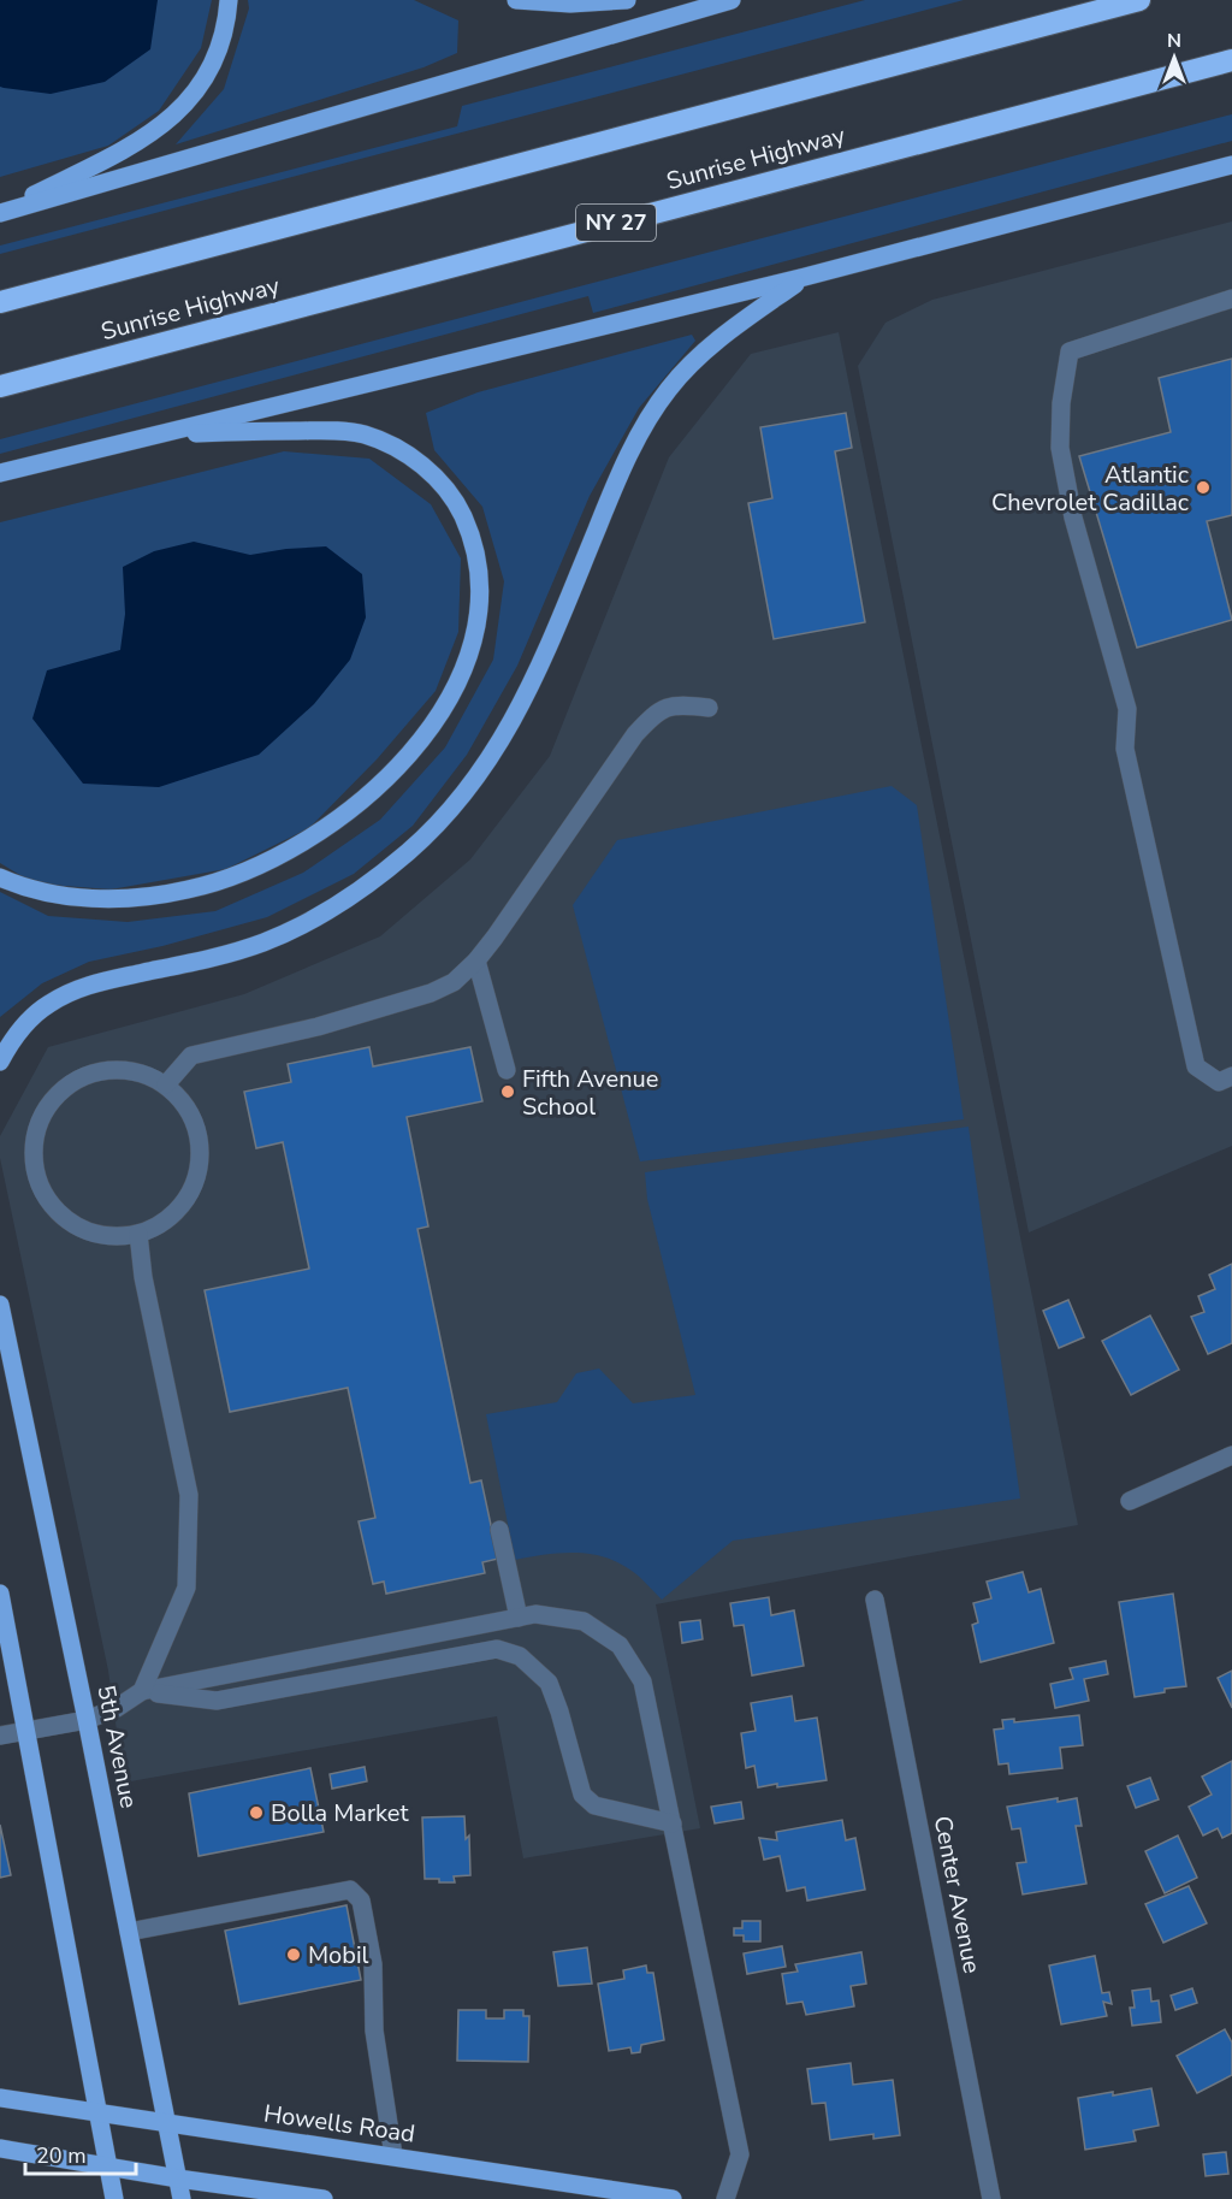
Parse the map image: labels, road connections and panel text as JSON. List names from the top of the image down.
{
  "streets": {
    "highway": ["Sunrise Highway", "NY 27"],
    "main road": ["5th Avenue", "Howells Road"],
    "street": ["Center Avenue"]
  },
  "crossings": [
    ["5th Avenue", "Howells Road"]
  ],
  "places": [
    "Atlantic Chevrolet Cadillac",
    "Fifth Avenue School",
    "Bolla Market",
    "Mobil"
  ],
  "scale_bar": "20 m",
  "north": "top"
}
